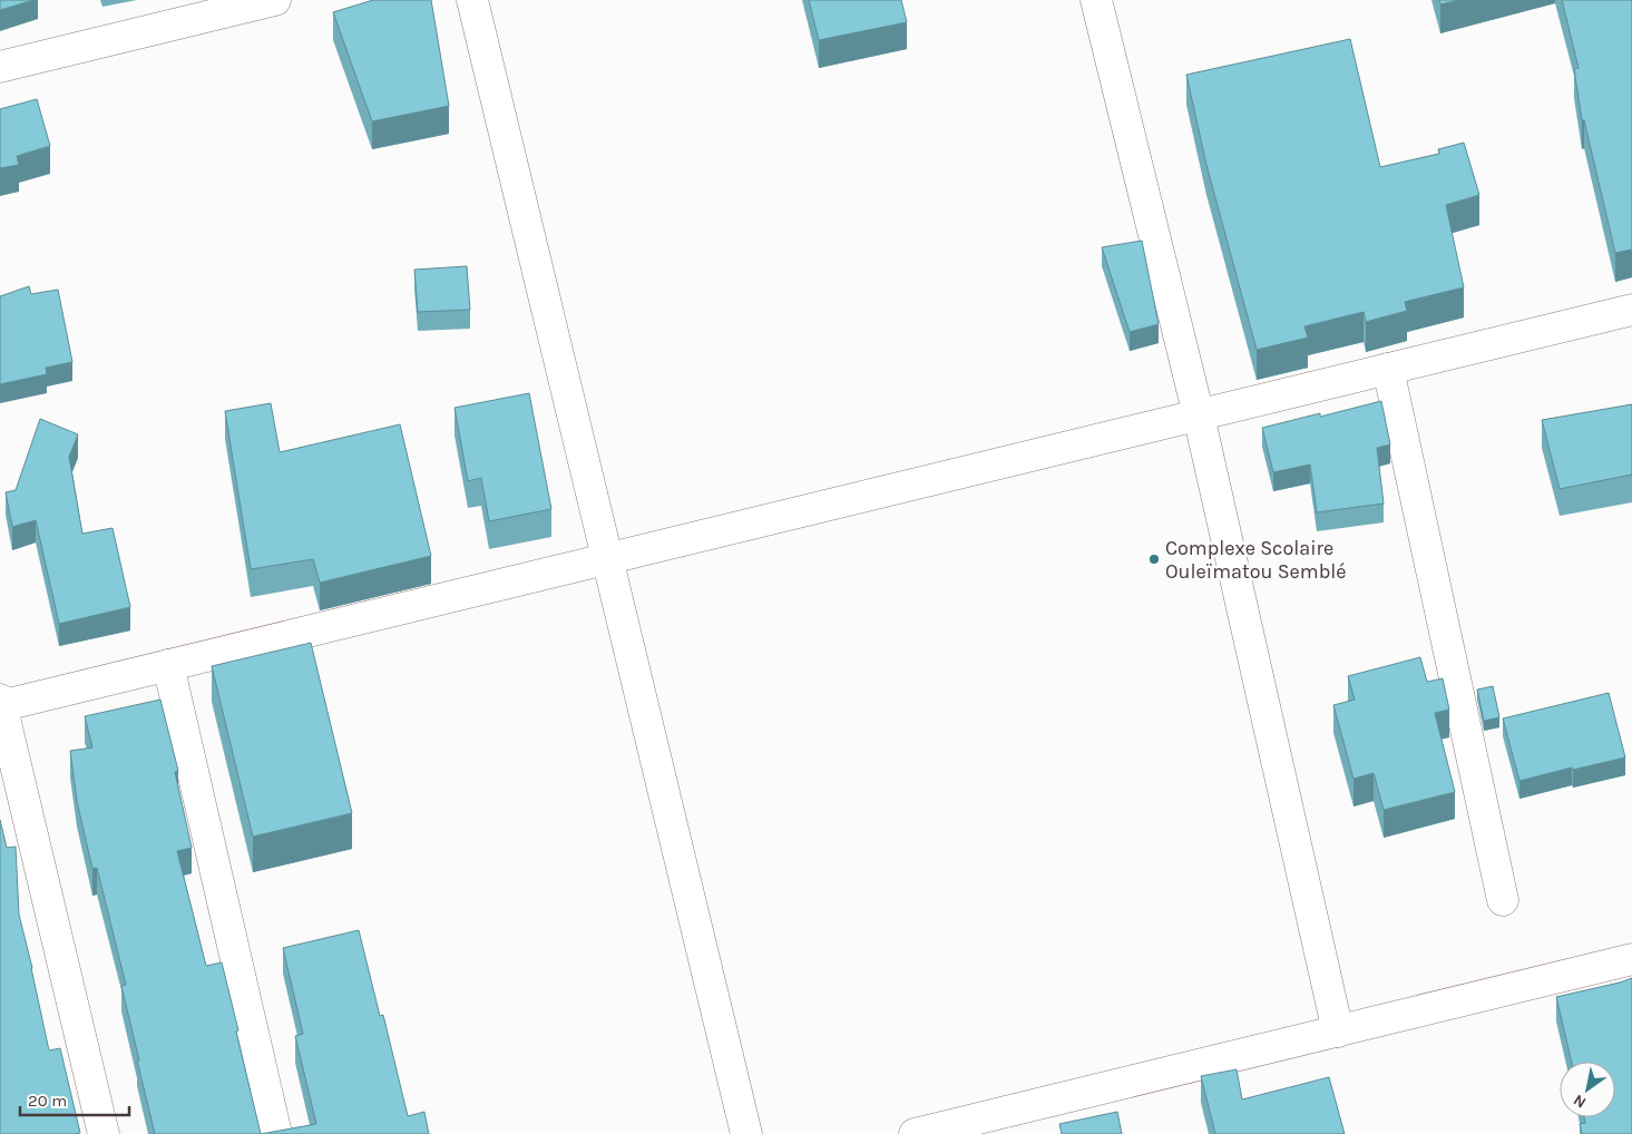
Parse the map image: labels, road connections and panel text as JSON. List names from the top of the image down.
{
  "places": ["Complexe Scolaire Ouleïmatou Semblé"],
  "scale_bar": "20 m",
  "north": "bottom left"
}
